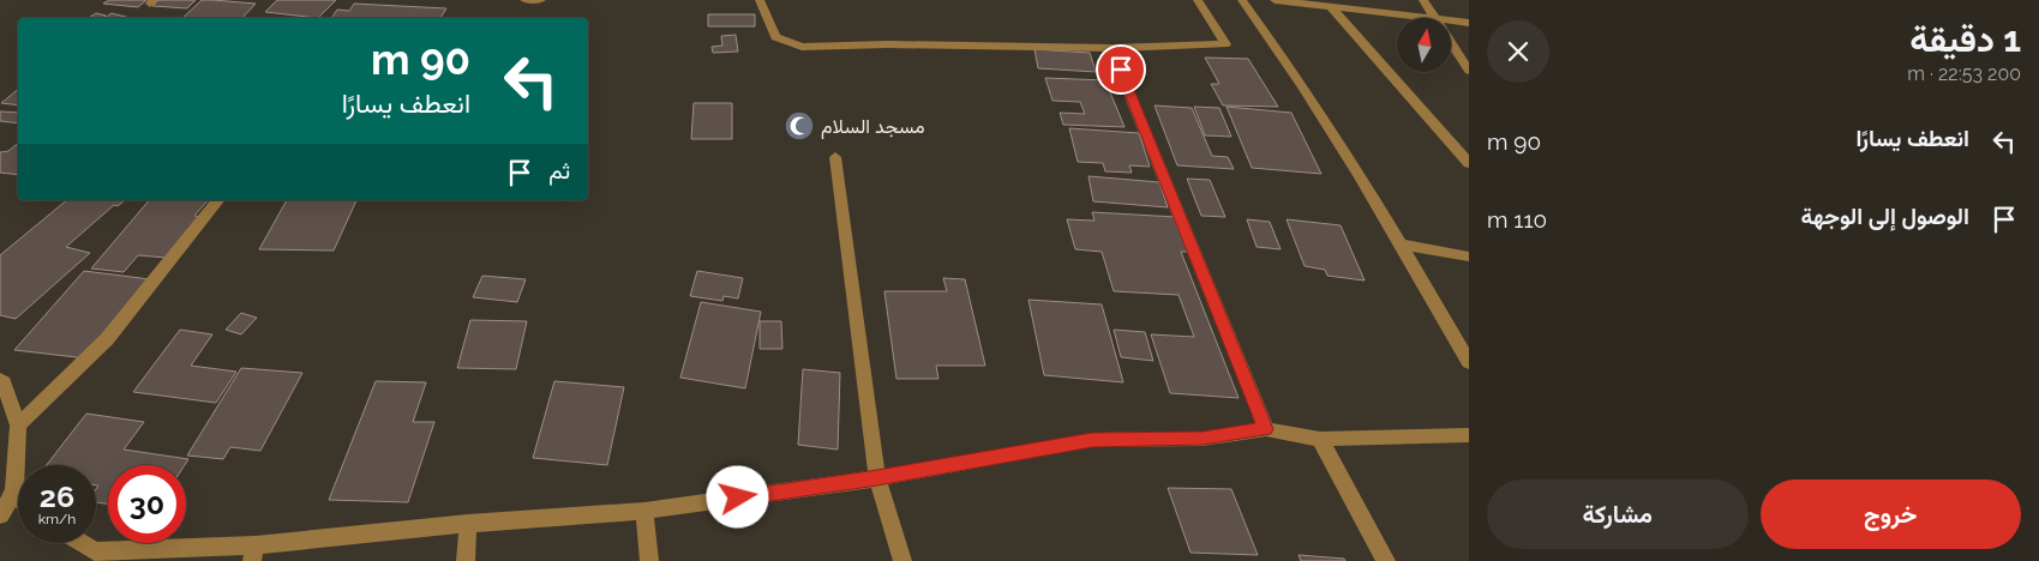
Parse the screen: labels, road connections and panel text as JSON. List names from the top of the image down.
{
  "places": {
    "mosque": ["مسجد السلام"]
  },
  "north": "top",
  "page": {
    "heading": ["1 دقيقة", "200 m · 22:53"],
    "turn": ["90 m", "انعطف يسارًا"],
    "list": [
      {
        "name": "انعطف يسارًا",
        "value": "90 m"
      },
      {
        "name": "الوصول إلى الوجهة",
        "value": "110 m"
      }
    ],
    "then": "ثم",
    "speed": "26 km/h",
    "limit": "30",
    "buttons": ["خروج", "مشاركة"]
  }
}
